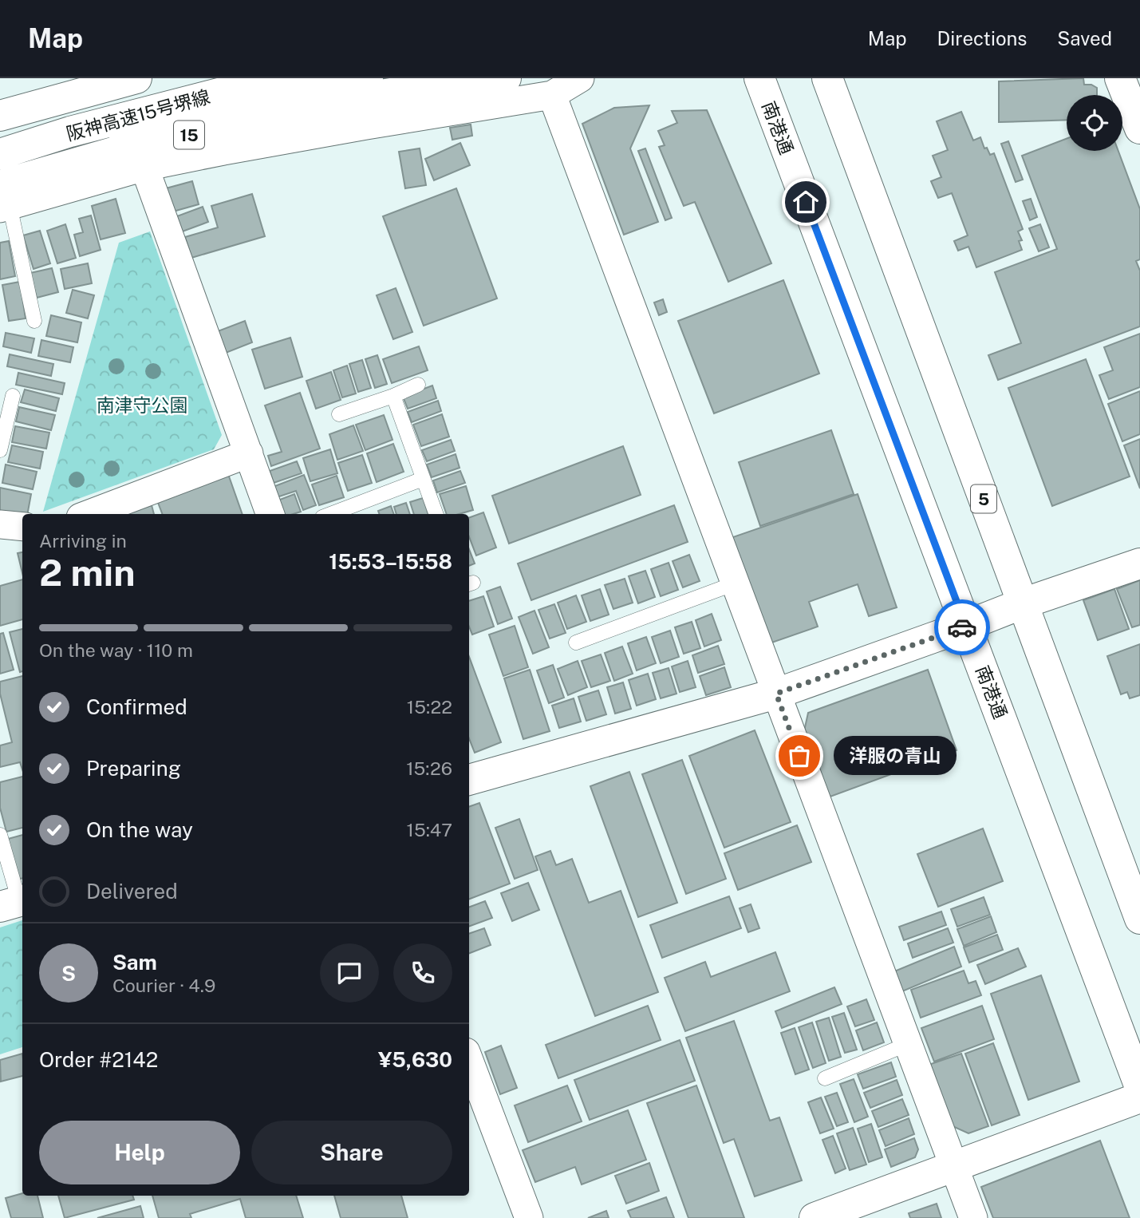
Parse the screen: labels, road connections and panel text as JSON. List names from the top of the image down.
{
  "streets": {
    "main road": [
      "阪神高速15号堺線",
      "南港通",
      "15",
      "5"
    ]
  },
  "parks": ["南津守公園"],
  "places": ["洋服の青山"],
  "page": {
    "header": "Map",
    "nav": ["Map", "Directions", "Saved"],
    "heading": ["2 min", "Arriving in", "15:53–15:58"],
    "panel": [
      "Sam",
      "Courier · 4.9",
      "Order #2142",
      "¥5,630"
    ],
    "bar": "On the way · 110 m",
    "list": [
      ["Confirmed", "15:22"],
      ["Preparing", "15:26"],
      ["On the way", "15:47"],
      "Delivered"
    ],
    "bubble": "洋服の青山",
    "round": "S",
    "buttons": ["Help", "Share"]
  }
}
